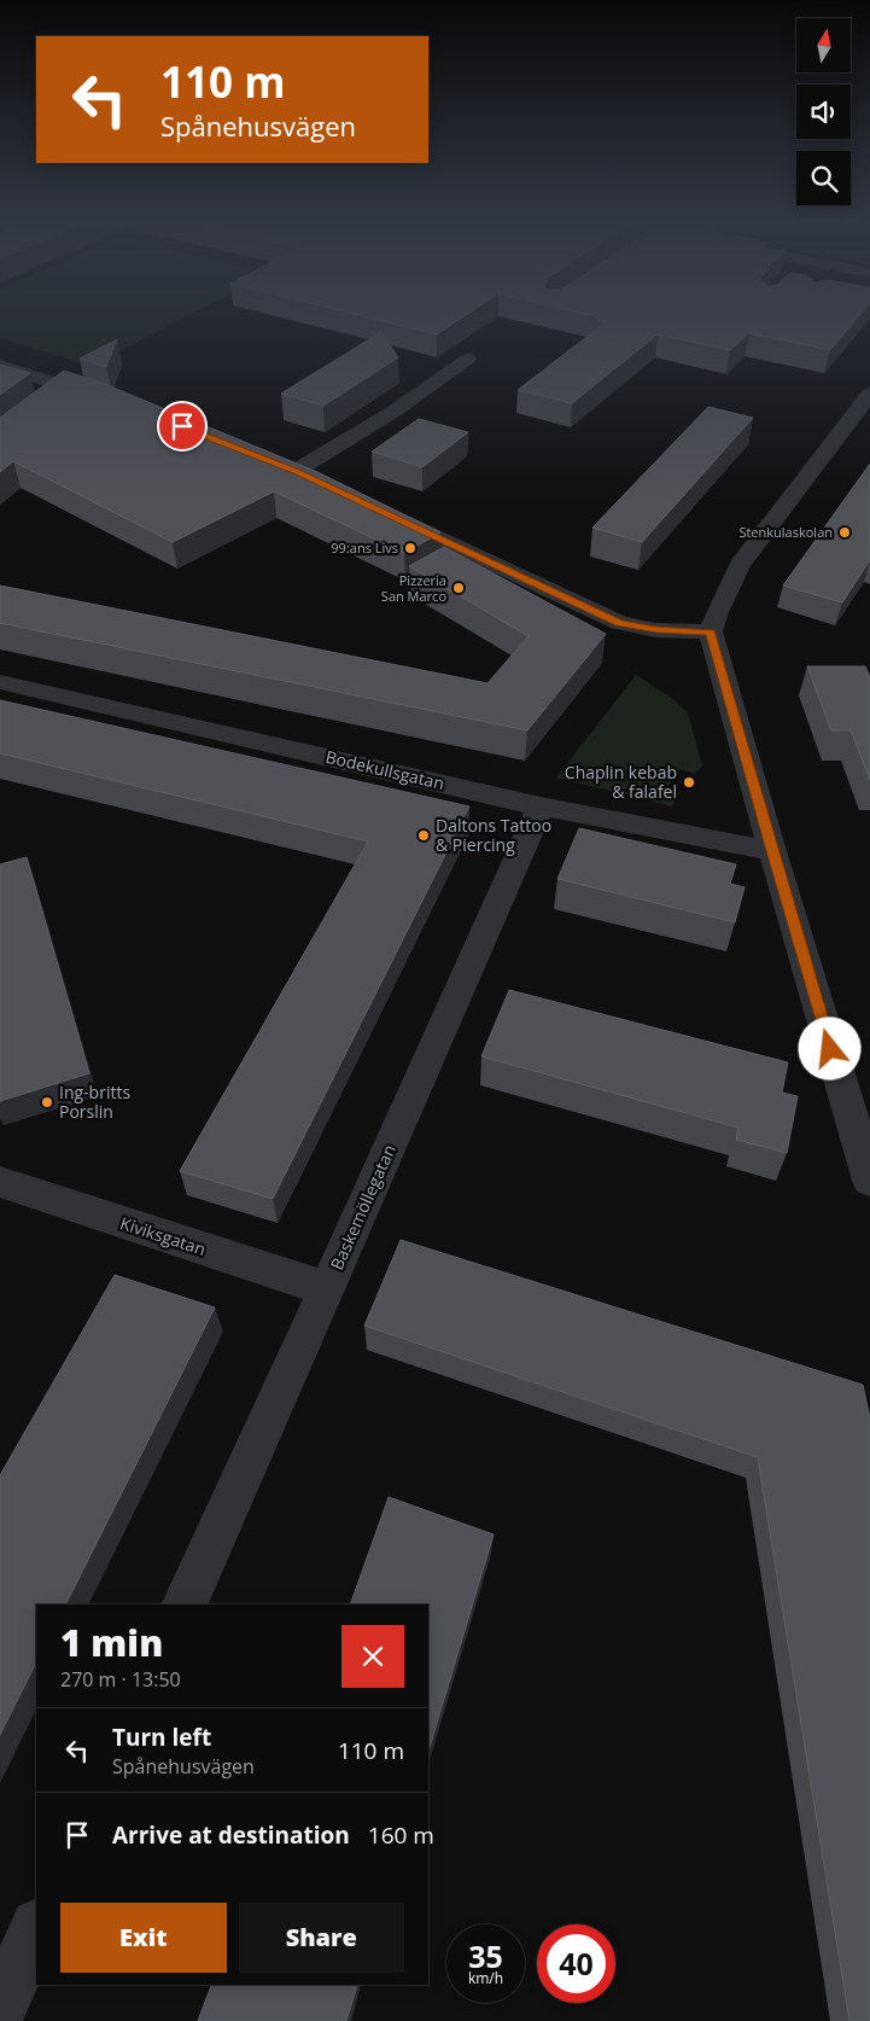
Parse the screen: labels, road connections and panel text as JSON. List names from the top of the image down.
{
  "streets": {
    "street": ["Bodekullsgatan", "Baskemöllegatan", "Kiviksgatan"]
  },
  "crossings": [
    ["Bodekullsgatan", "Baskemöllegatan"],
    ["Baskemöllegatan", "Kiviksgatan"]
  ],
  "places": [
    "Stenkulaskolan",
    "99:ans Livs",
    "Pizzeria San Marco",
    "Chaplin kebab & falafel",
    "Daltons Tattoo & Piercing",
    "Ing-britts Porslin"
  ],
  "north": "top",
  "page": {
    "turn": ["110 m", "Spånehusvägen"],
    "heading": ["1 min", "270 m · 13:50"],
    "list": [
      {
        "name": "Turn left",
        "note": "Spånehusvägen",
        "value": "110 m"
      },
      {
        "name": "Arrive at destination",
        "value": "160 m"
      }
    ],
    "buttons": ["Exit", "Share"],
    "speed": "35 km/h",
    "limit": "40"
  }
}
